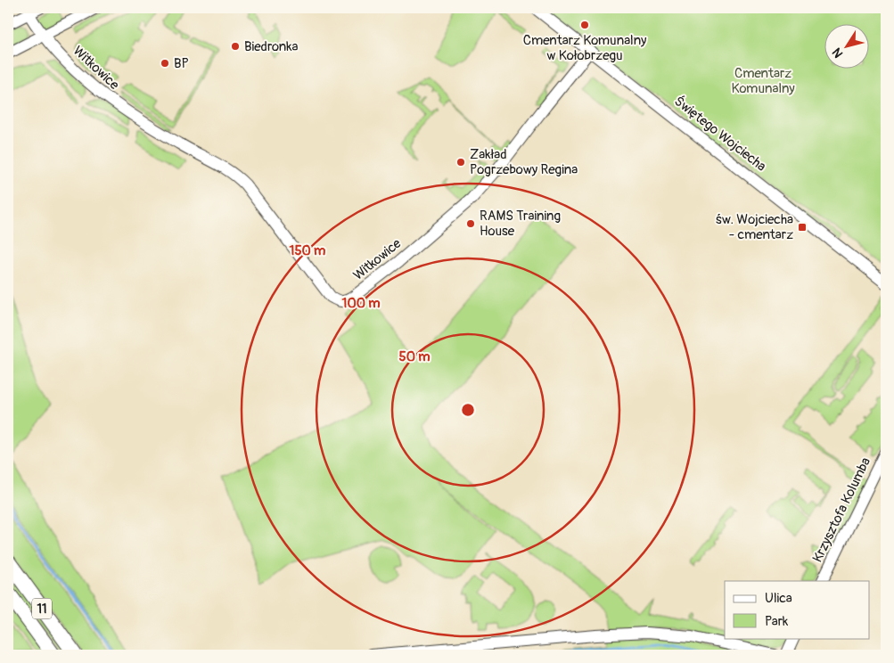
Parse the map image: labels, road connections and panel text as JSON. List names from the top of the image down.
{
  "streets": {
    "main road": ["11"],
    "street": ["Witkowice", "Świętego Wojciecha", "Krzysztofa Kolumba"]
  },
  "crossings": [
    ["Witkowice", "Świętego Wojciecha"]
  ],
  "parks": ["Cmentarz Komunalny"],
  "places": {
    "other": [
      "Cmentarz Komunalny w Kołobrzegu",
      "Biedronka",
      "BP",
      "Zakład Pogrzebowy Regina",
      "RAMS Training House"
    ],
    "transit": ["św. Wojciecha - cmentarz"]
  },
  "legend": ["Ulica", "Park"],
  "north": "bottom left",
  "rings": ["150 m", "100 m", "50 m"]
}
